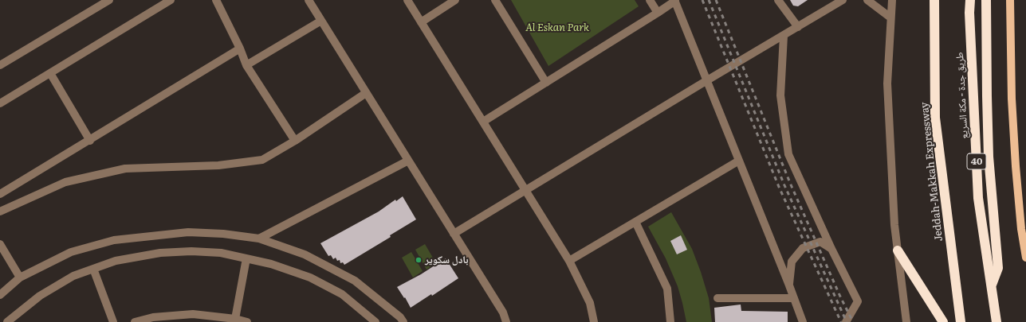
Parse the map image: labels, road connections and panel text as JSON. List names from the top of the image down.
{
  "streets": {
    "highway": ["طريق جدة - مكة السريع", "40", "Jeddah-Makkah Expressway"]
  },
  "parks": ["Al Eskan Park"],
  "places": ["بادل سكوير"]
}
